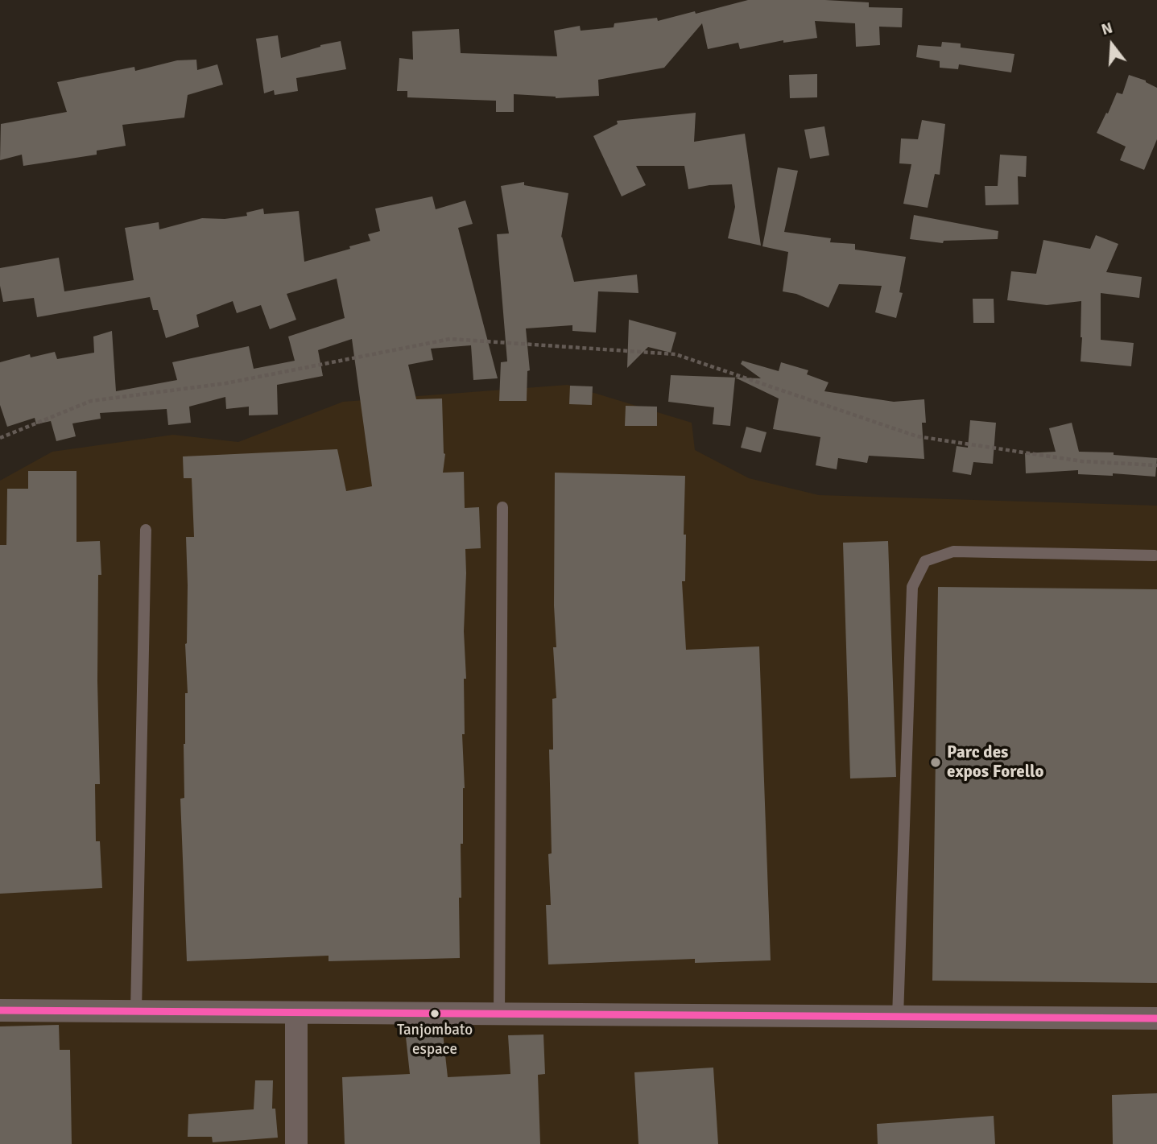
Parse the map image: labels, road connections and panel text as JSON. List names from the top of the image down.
{
  "places": ["Parc des expos Forello", "Tanjombato espace"],
  "north": "top"
}
